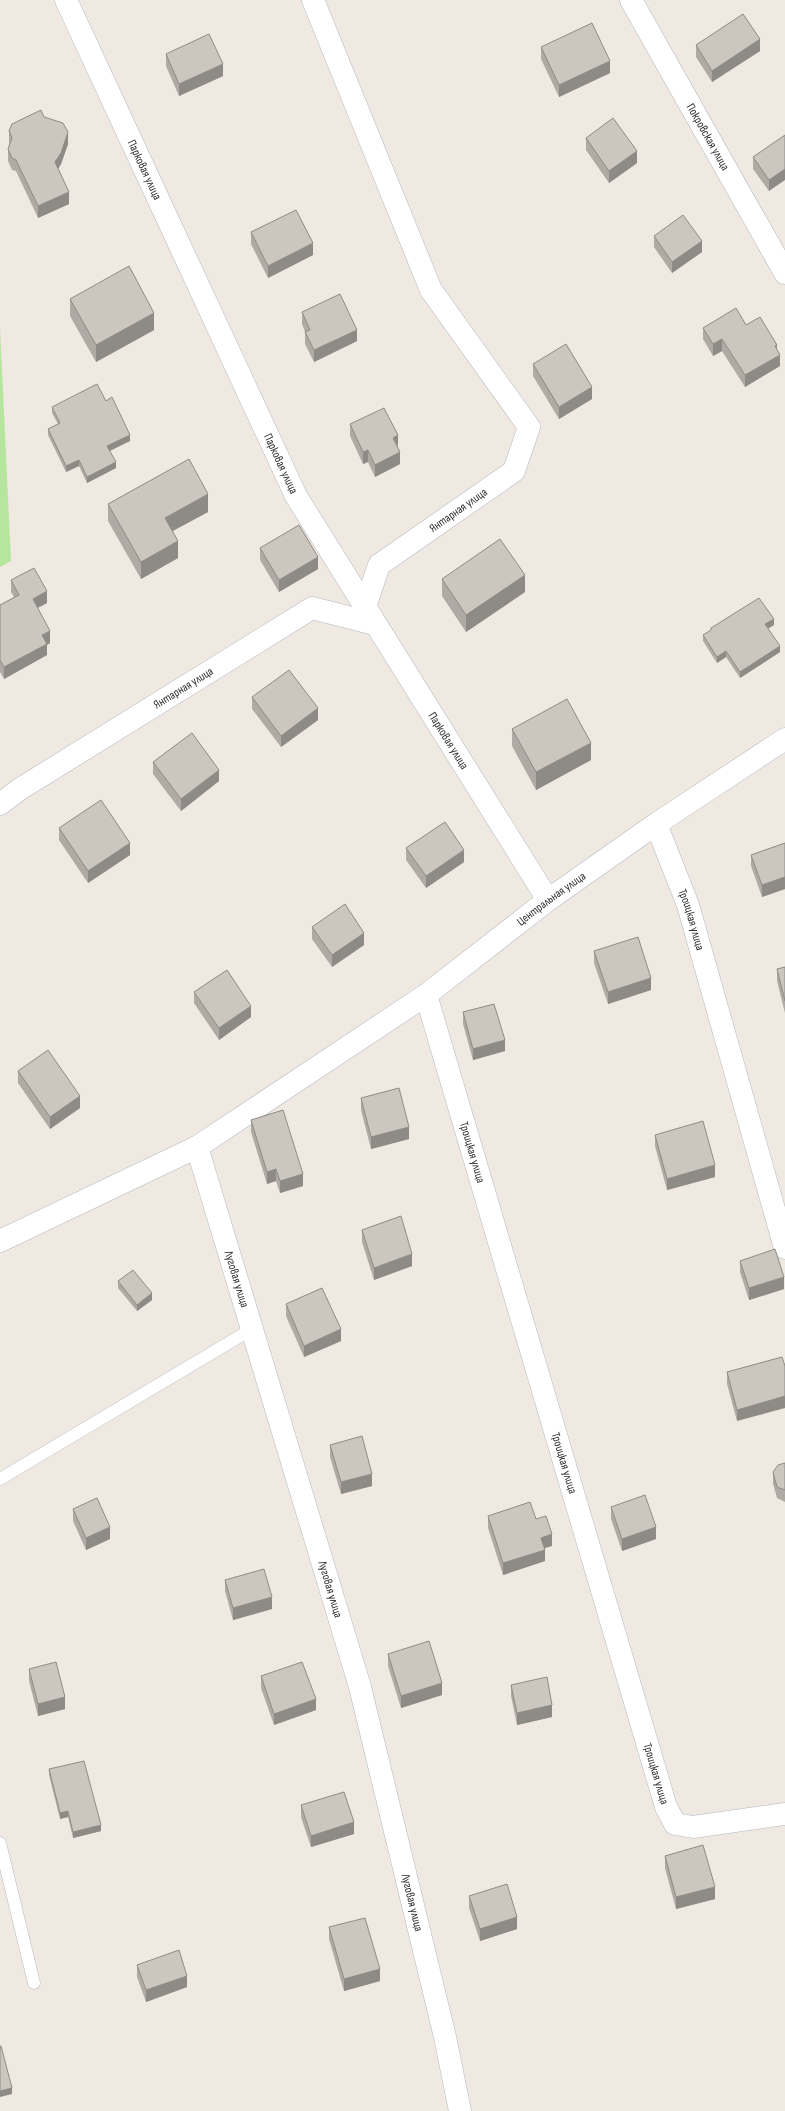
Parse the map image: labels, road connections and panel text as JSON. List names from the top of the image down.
{
  "streets": {
    "street": [
      "Покровская улица",
      "Парковая улица",
      "Янтарная улица",
      "Центральная улица",
      "Троицкая улица",
      "Луговая улица"
    ]
  },
  "crossings": [
    ["Парковая улица", "Янтарная улица"],
    ["Парковая улица", "Центральная улица"],
    ["Центральная улица", "Троицкая улица"],
    ["Центральная улица", "Луговая улица"]
  ]
}
